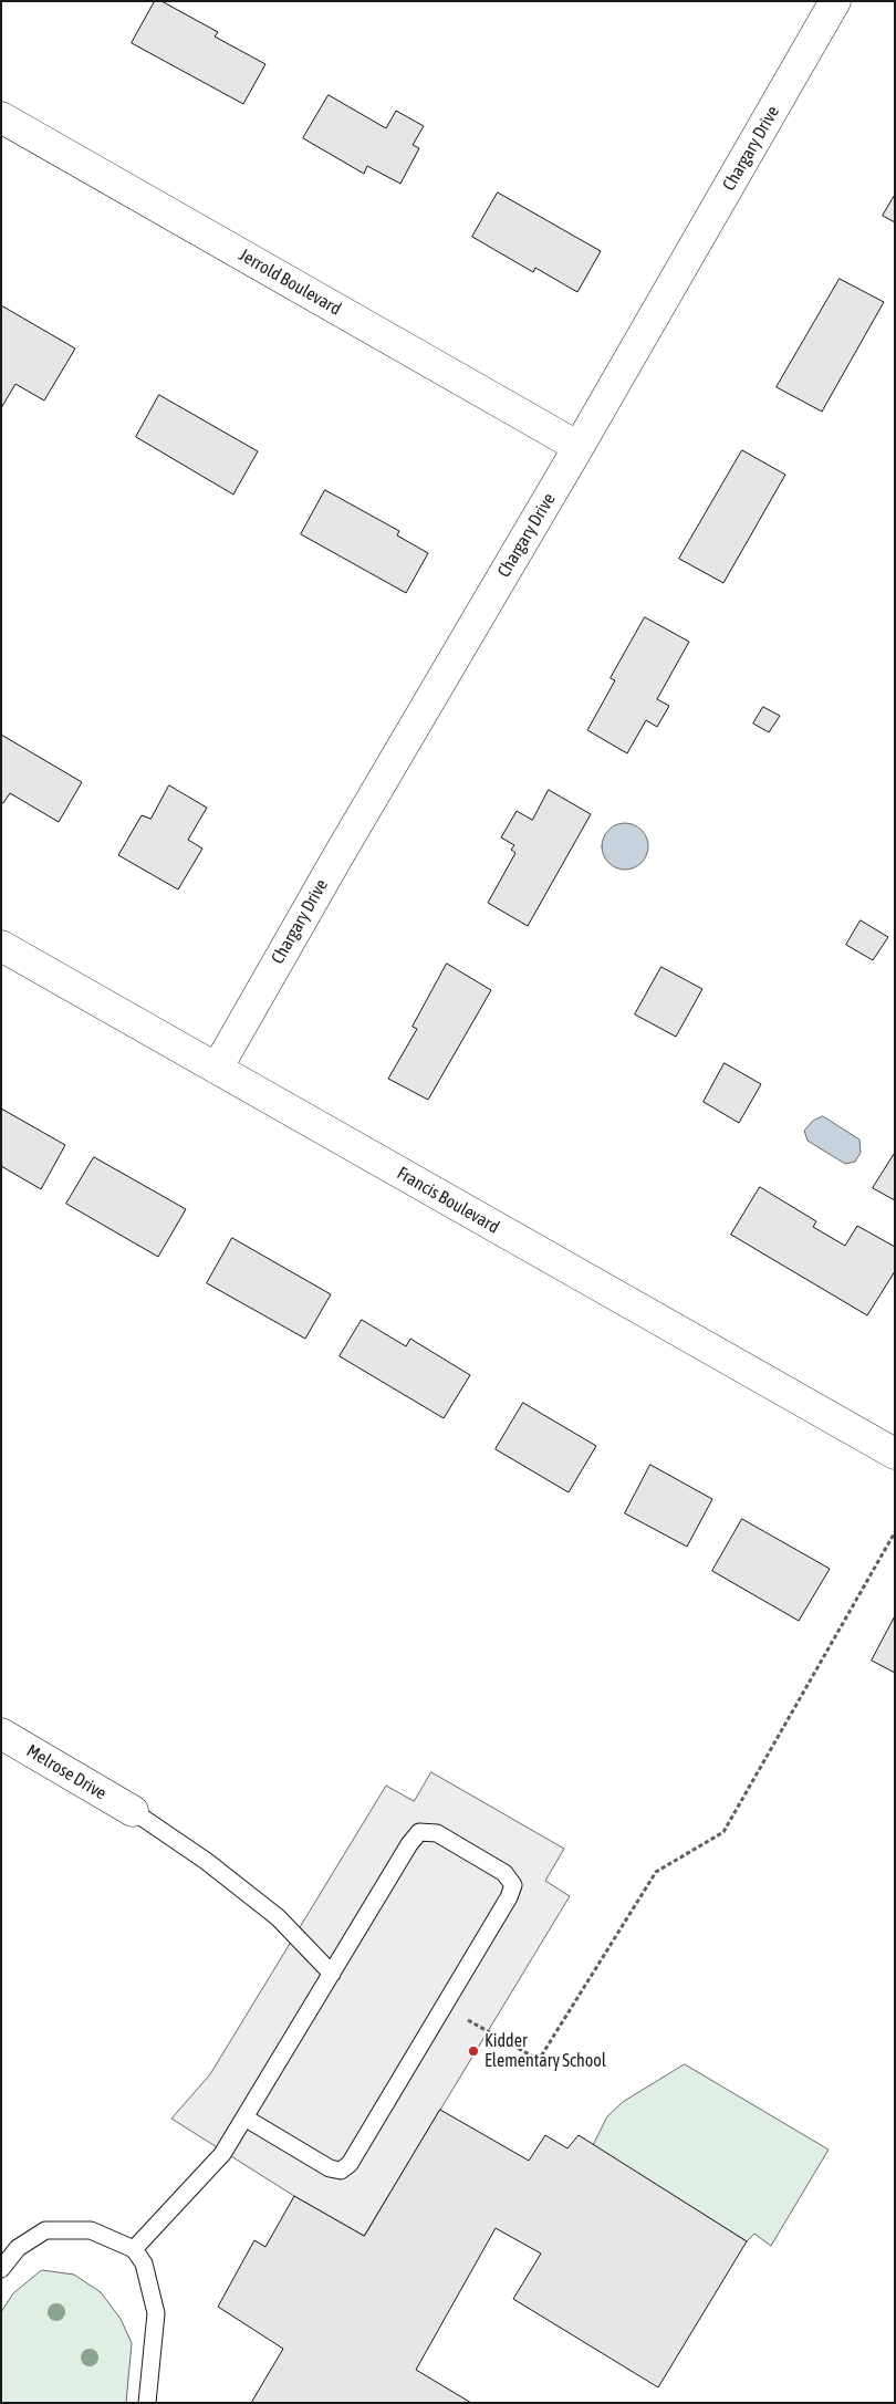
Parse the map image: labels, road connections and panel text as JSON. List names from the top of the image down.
{
  "streets": {
    "street": [
      "Chargary Drive",
      "Jerrold Boulevard",
      "Francis Boulevard",
      "Melrose Drive"
    ]
  },
  "crossings": [
    ["Chargary Drive", "Jerrold Boulevard"],
    ["Chargary Drive", "Francis Boulevard"]
  ],
  "places": ["Kidder Elementary School"]
}
